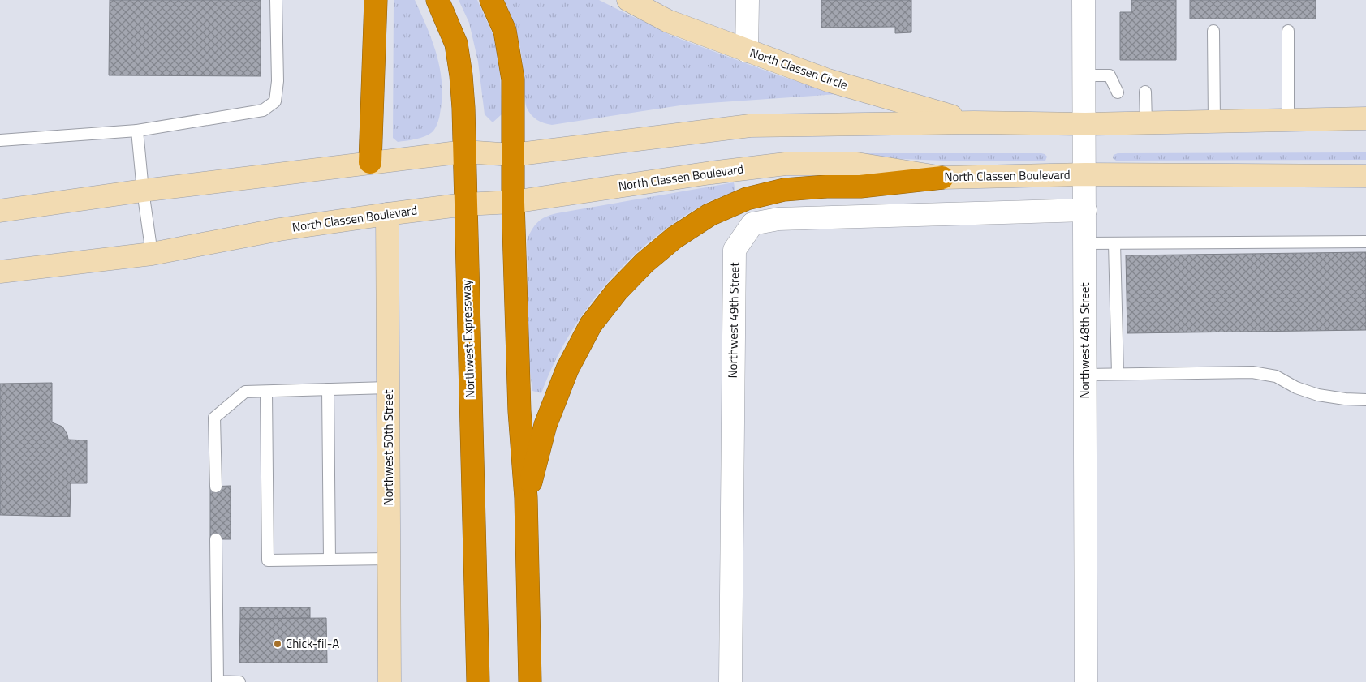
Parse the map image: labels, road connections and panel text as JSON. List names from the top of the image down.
{
  "streets": {
    "highway": ["Northwest Expressway"],
    "main road": ["North Classen Circle", "North Classen Boulevard", "Northwest 50th Street"],
    "street": ["Northwest 49th Street", "Northwest 48th Street"]
  },
  "crossings": [
    ["North Classen Boulevard", "Northwest Expressway"],
    ["North Classen Boulevard", "Northwest 48th Street"],
    ["North Classen Boulevard", "Northwest 50th Street"],
    ["Northwest 49th Street", "Northwest 48th Street"]
  ],
  "places": ["Chick-fil-A"]
}
